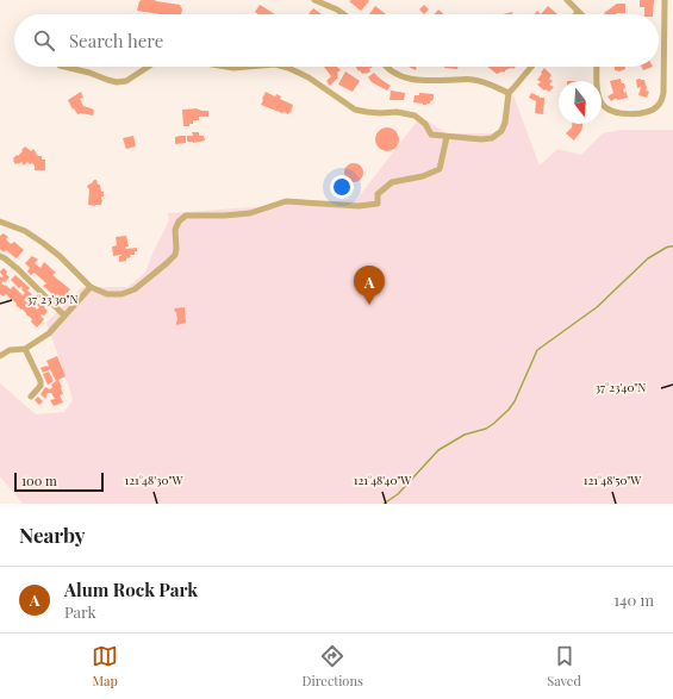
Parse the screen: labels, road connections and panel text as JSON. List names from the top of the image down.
{
  "scale_bar": "100 m",
  "north": "bottom",
  "page": {
    "search": "Search here",
    "pins": "A",
    "scale": "100 m",
    "heading": "Nearby",
    "list": [
      {
        "mark": "A",
        "name": "Alum Rock Park",
        "note": "Park",
        "value": "140 m"
      }
    ],
    "nav": ["Map", "Directions", "Saved"]
  },
  "coordinates": [
    "37°23'30\"N",
    "37°23'40\"N",
    "121°48'30\"W",
    "121°48'40\"W",
    "121°48'50\"W"
  ]
}
